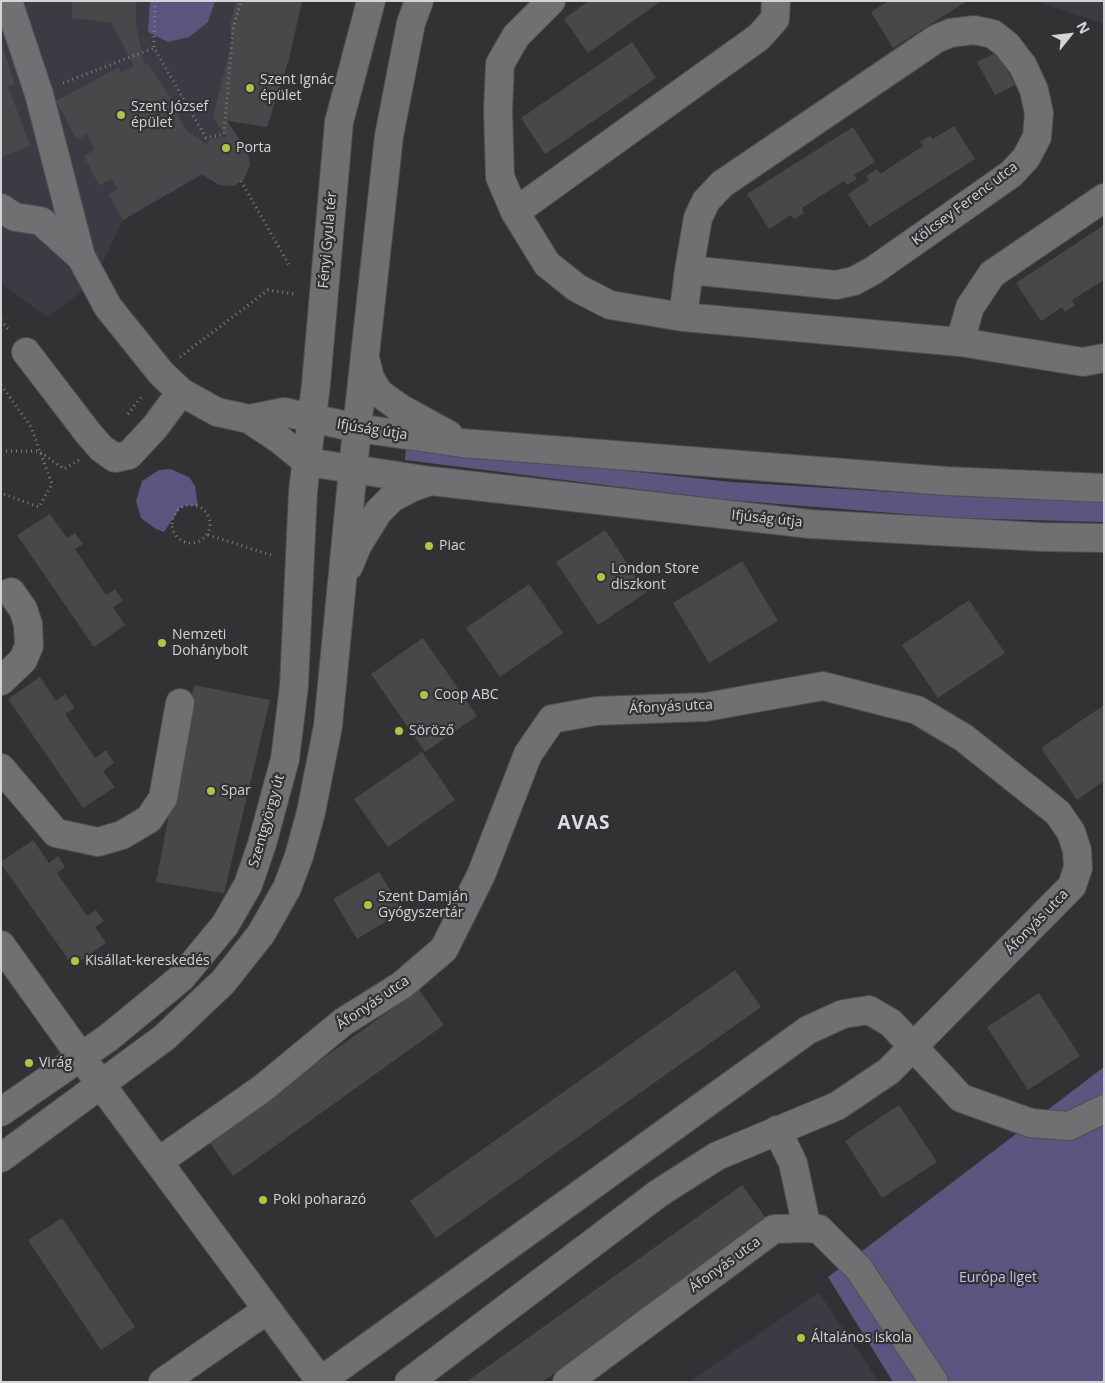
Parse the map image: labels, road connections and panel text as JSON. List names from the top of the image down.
{
  "streets": {
    "street": [
      "Kölcsey Ferenc utca",
      "Fényi Gyula tér",
      "Ifjúság útja",
      "Áfonyás utca",
      "Szentgyörgy út"
    ]
  },
  "crossings": [
    ["Fényi Gyula tér", "Ifjúság útja"],
    ["Fényi Gyula tér", "Szentgyörgy út"],
    ["Ifjúság útja", "Szentgyörgy út"]
  ],
  "districts": ["AVAS"],
  "parks": ["Európa liget"],
  "places": [
    "Szent Ignác épület",
    "Szent József épület",
    "Porta",
    "Piac",
    "London Store diszkont",
    "Nemzeti Dohánybolt",
    "Coop ABC",
    "Söröző",
    "Spar",
    "Szent Damján Gyógyszertár",
    "Kisállat-kereskedés",
    "Virág",
    "Poki poharazó",
    "Általános iskola"
  ],
  "north": "top right"
}
